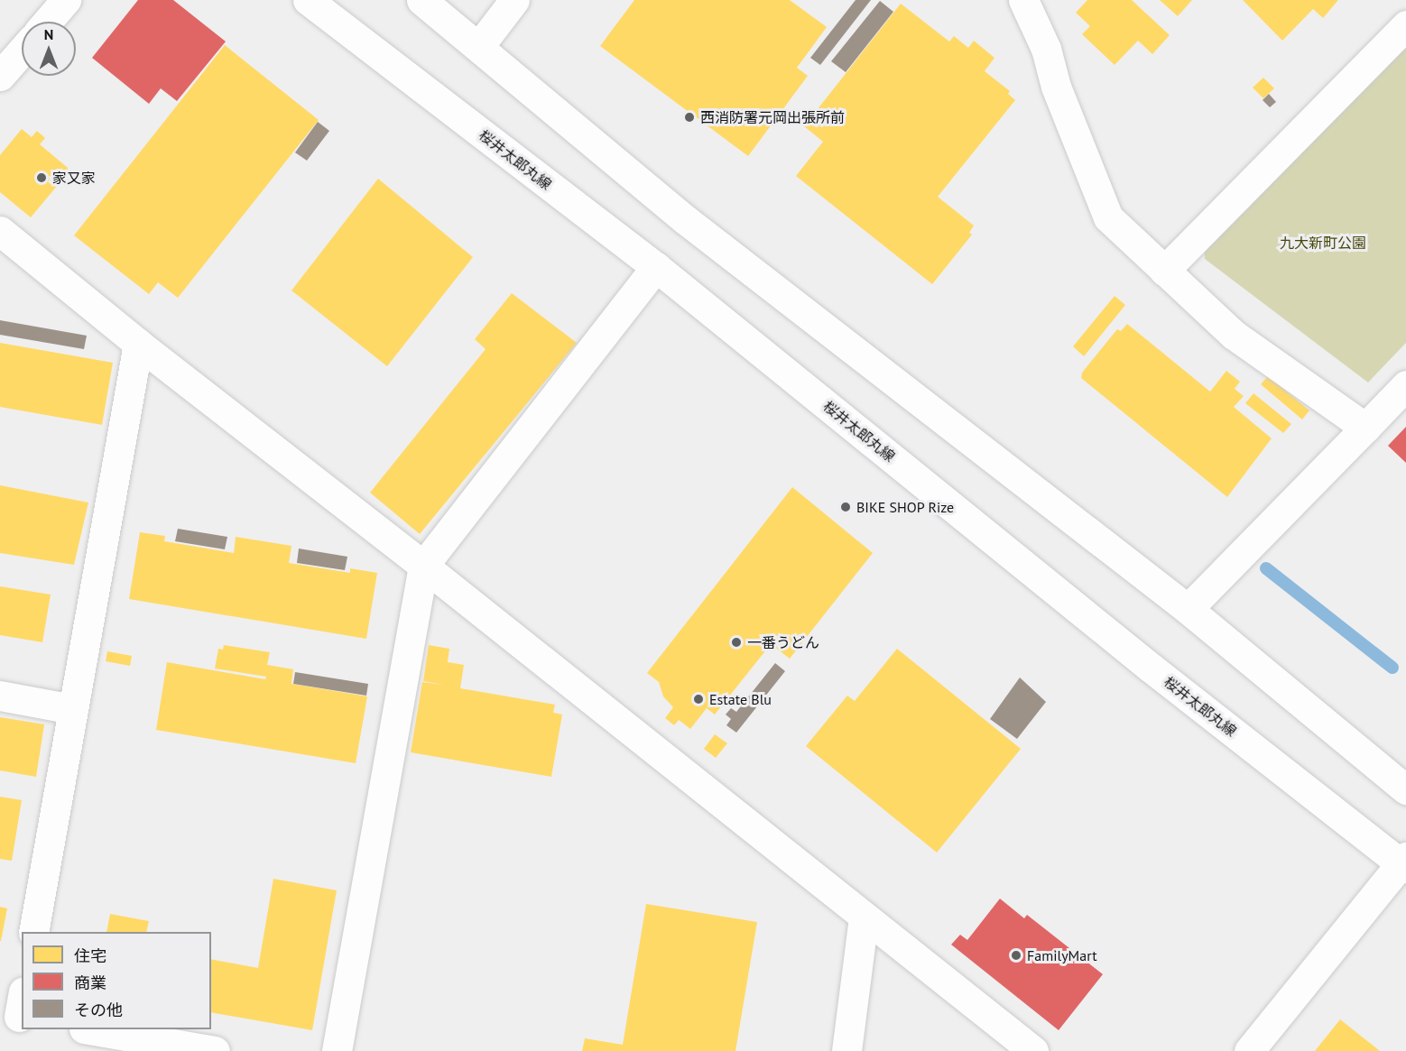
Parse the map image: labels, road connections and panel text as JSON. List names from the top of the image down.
{
  "streets": {
    "street": ["桜井太郎丸線"]
  },
  "parks": ["九大新町公園"],
  "places": [
    "西消防署元岡出張所前",
    "家又家",
    "BIKE SHOP Rize",
    "一番うどん",
    "Estate Blu",
    "FamilyMart"
  ],
  "legend": ["住宅", "商業", "その他"],
  "north": "top"
}
